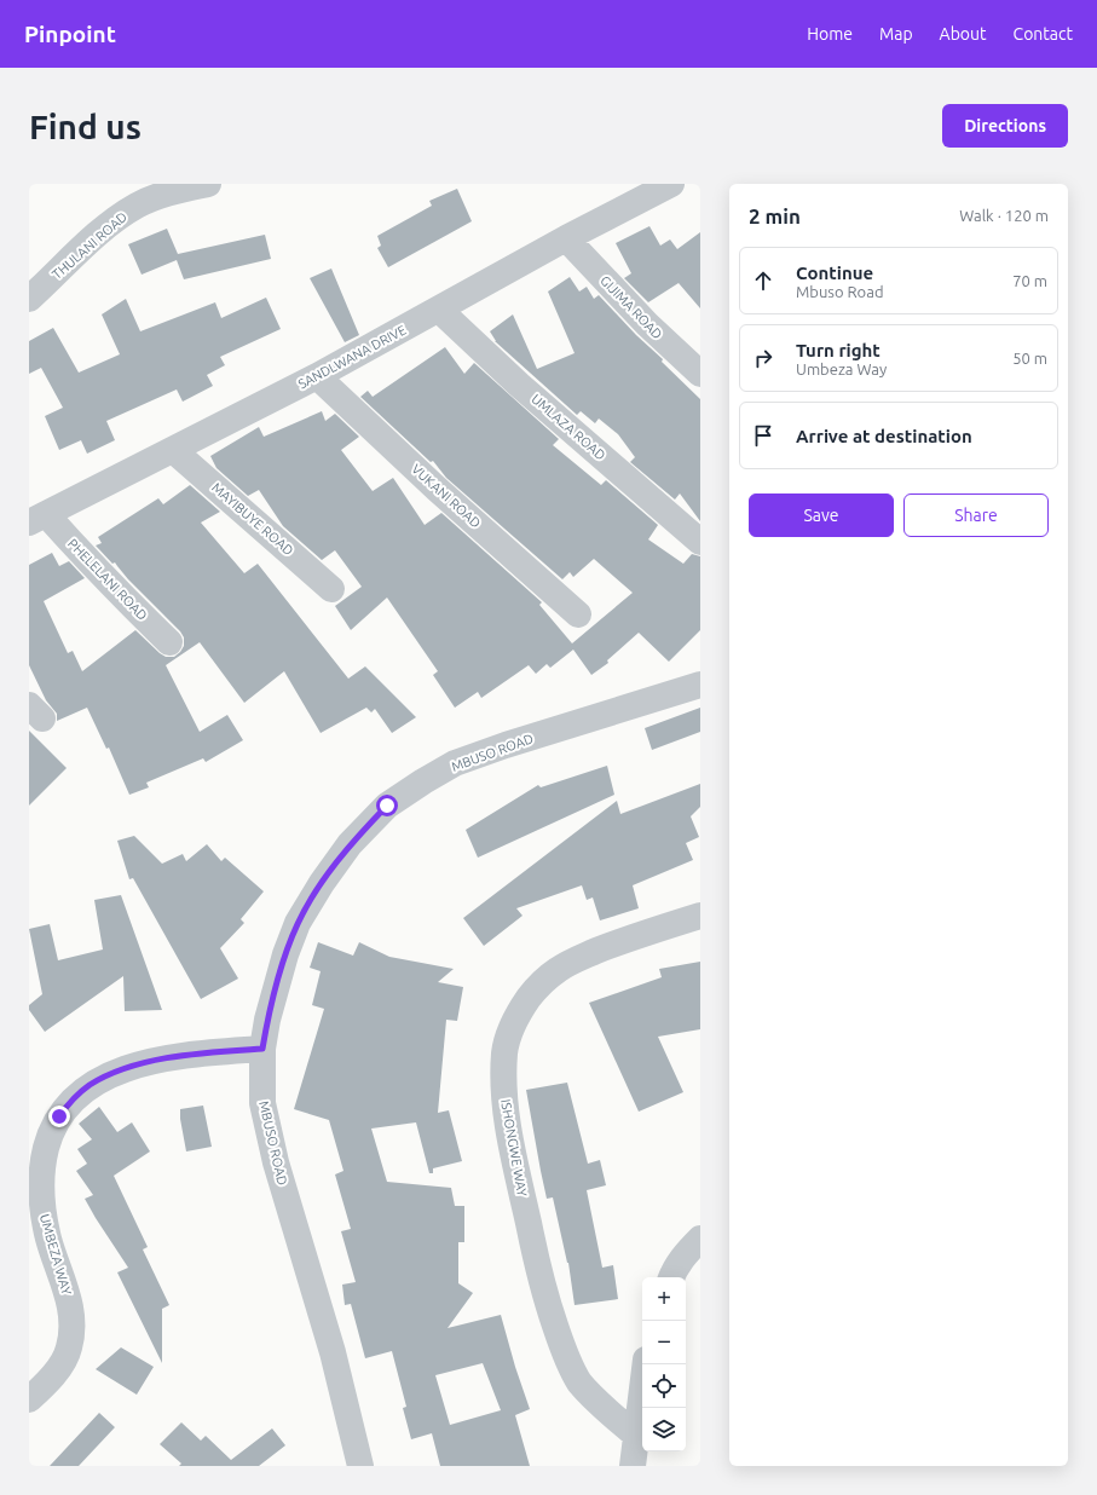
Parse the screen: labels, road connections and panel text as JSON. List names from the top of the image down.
{
  "streets": {
    "street": [
      "THULANI ROAD",
      "GIJIMA ROAD",
      "SANDLWANA DRIVE",
      "UMLAZA ROAD",
      "VUKANI ROAD",
      "MAYIBUYE ROAD",
      "PHELELANI ROAD",
      "MBUSO ROAD",
      "ISHONGWE WAY",
      "UMBEZA WAY"
    ]
  },
  "crossings": [
    ["GIJIMA ROAD", "SANDLWANA DRIVE"],
    ["SANDLWANA DRIVE", "UMLAZA ROAD"],
    ["SANDLWANA DRIVE", "VUKANI ROAD"],
    ["SANDLWANA DRIVE", "MAYIBUYE ROAD"],
    ["SANDLWANA DRIVE", "PHELELANI ROAD"],
    ["MBUSO ROAD", "UMBEZA WAY"]
  ],
  "page": {
    "header": "Pinpoint",
    "nav": [
      "Home",
      "Map",
      "About",
      "Contact"
    ],
    "buttons": [
      "Directions",
      ["Save", "Share"]
    ],
    "title": "Find us",
    "heading": ["2 min", "Walk · 120 m"],
    "list": [
      ["Continue", "Mbuso Road", "70 m"],
      ["Turn right", "Umbeza Way", "50 m"],
      "Arrive at destination"
    ],
    "map_buttons": ["+", "−"]
  }
}
